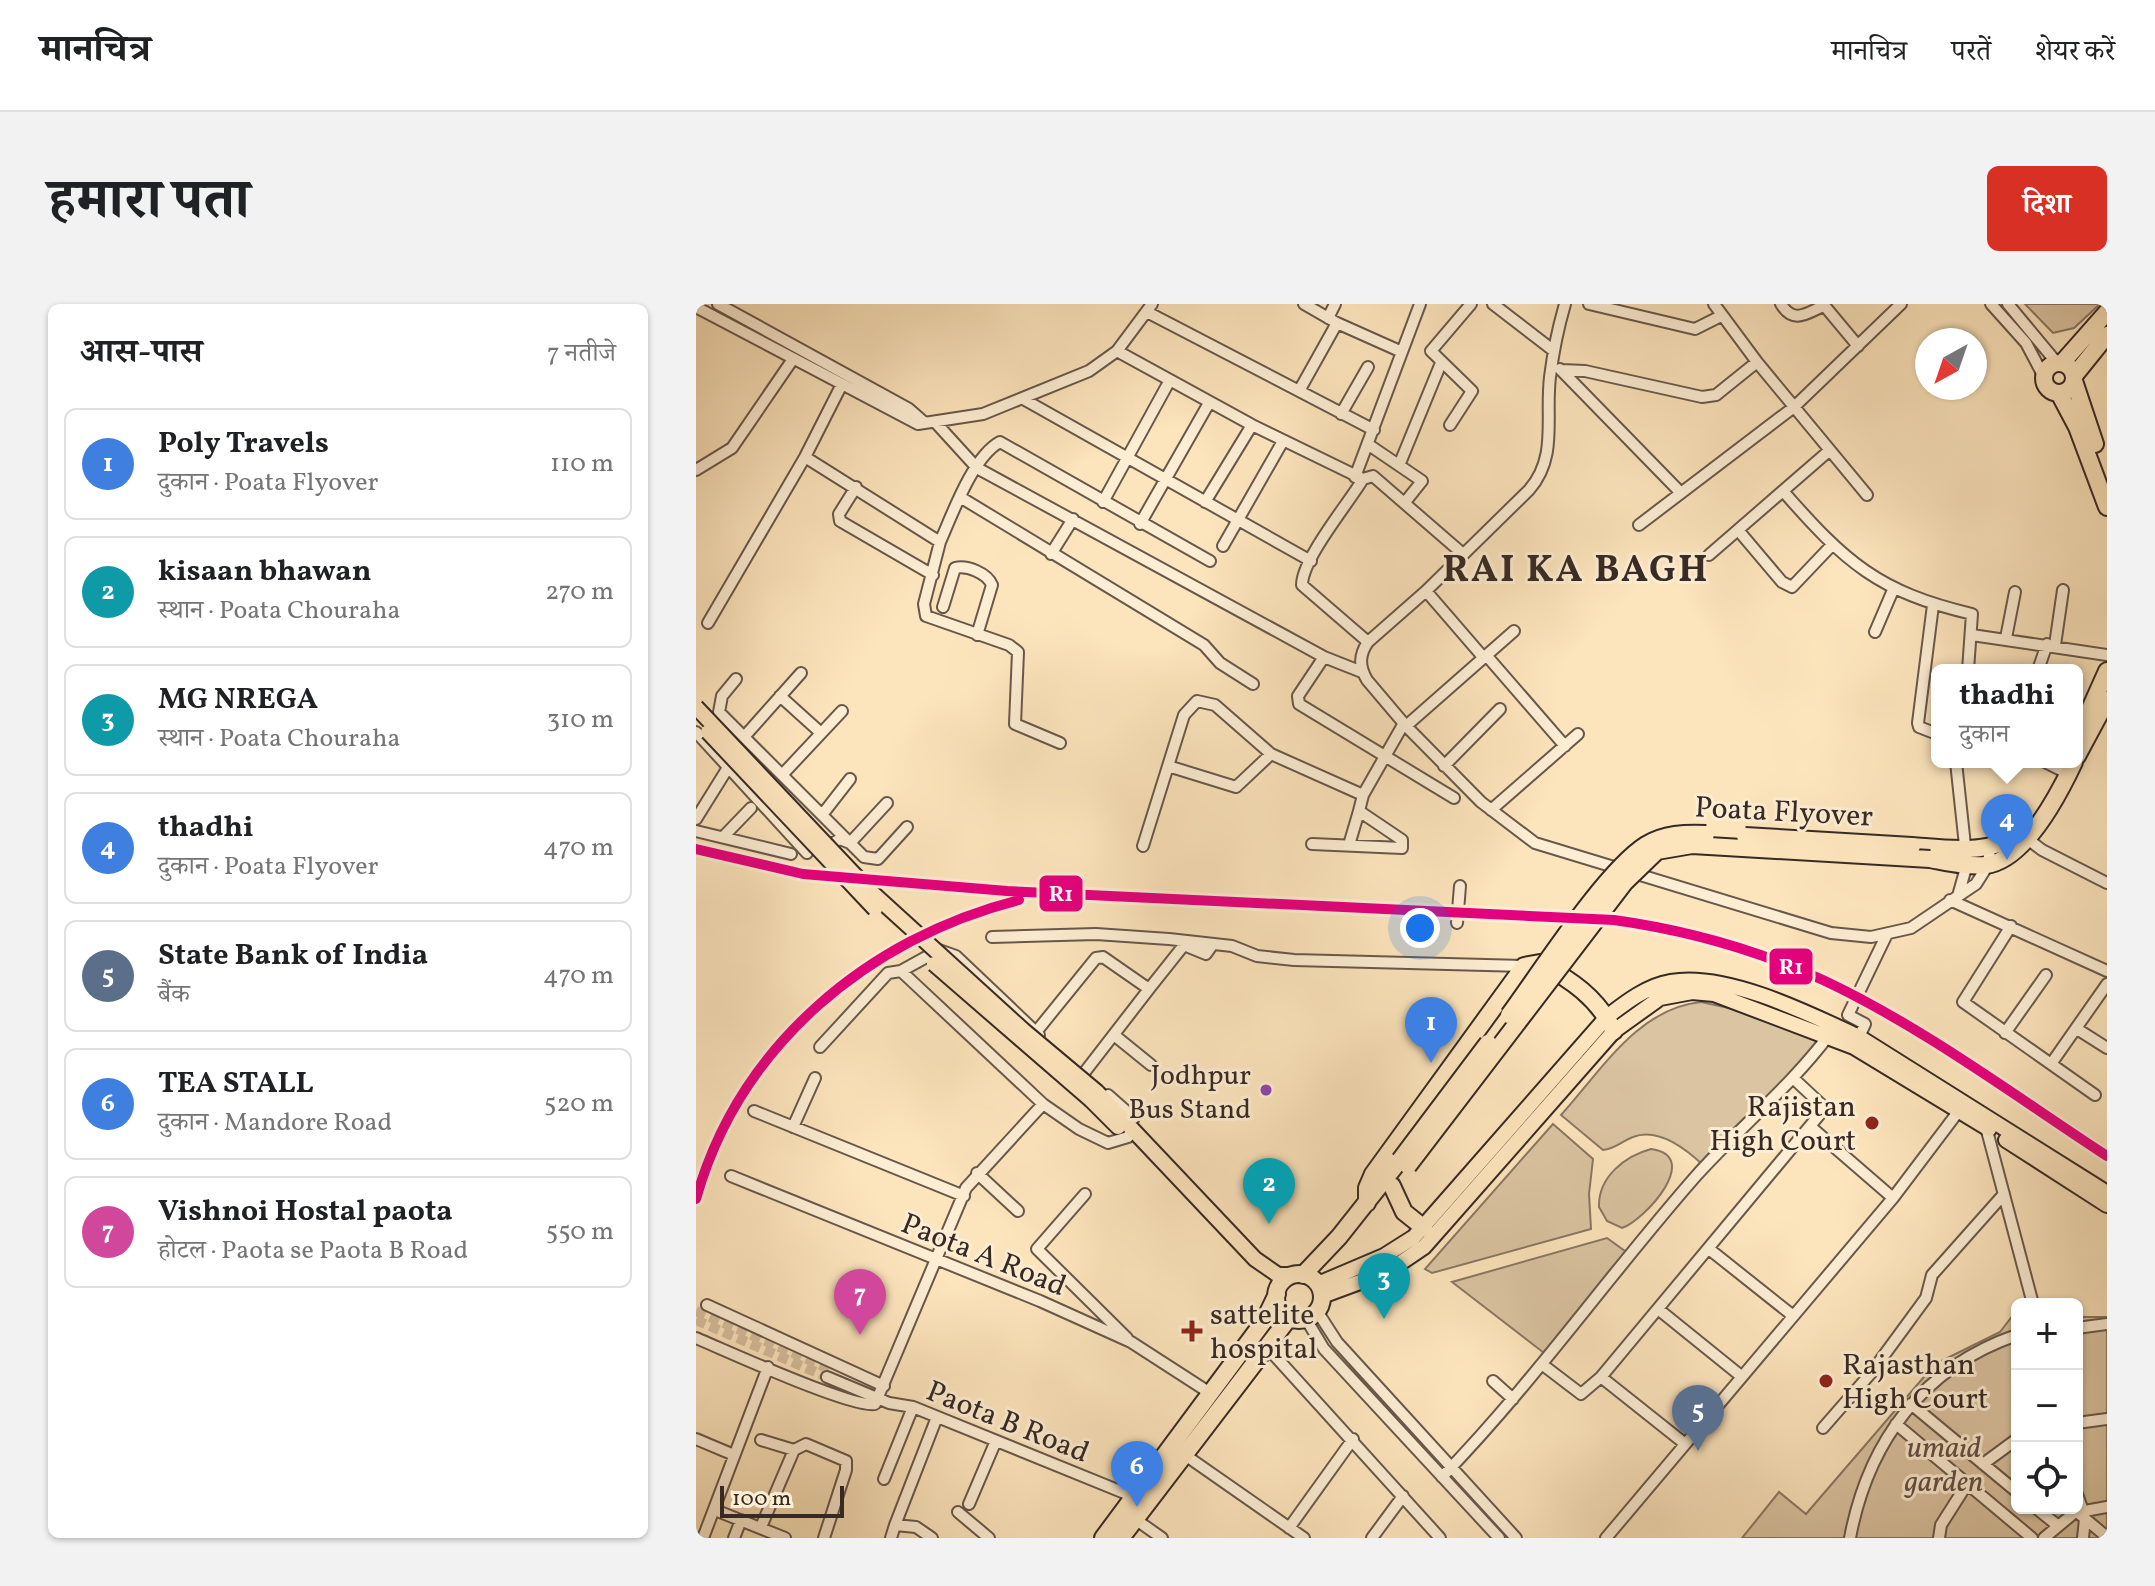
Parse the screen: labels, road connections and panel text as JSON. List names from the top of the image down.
{
  "streets": {
    "highway": ["Poata Flyover"],
    "street": ["Paota A Road", "Paota B Road"]
  },
  "districts": ["RAI KA BAGH"],
  "parks": ["umaid garden"],
  "places": {
    "other": ["Jodhpur Bus Stand", "Rajistan High Court", "Rajasthan High Court"],
    "health": ["sattelite hospital"]
  },
  "lines": ["transit line R1"],
  "scale_bar": "100 m",
  "north": "bottom left",
  "page": {
    "header": "मानचित्र",
    "nav": ["मानचित्र", "परतें", "शेयर करें"],
    "title": "हमारा पता",
    "buttons": "दिशा",
    "heading": ["आस-पास", "7 नतीजे"],
    "list": [
      {
        "mark": "1",
        "name": "Poly Travels",
        "note": "दुकान · Poata Flyover",
        "value": "110 m"
      },
      {
        "mark": "2",
        "name": "kisaan bhawan",
        "note": "स्थान · Poata Chouraha",
        "value": "270 m"
      },
      {
        "mark": "3",
        "name": "MG NREGA",
        "note": "स्थान · Poata Chouraha",
        "value": "310 m"
      },
      {
        "mark": "4",
        "name": "thadhi",
        "note": "दुकान · Poata Flyover",
        "value": "470 m"
      },
      {
        "mark": "5",
        "name": "State Bank of India",
        "note": "बैंक",
        "value": "470 m"
      },
      {
        "mark": "6",
        "name": "TEA STALL",
        "note": "दुकान · Mandore Road",
        "value": "520 m"
      },
      {
        "mark": "7",
        "name": "Vishnoi Hostal paota",
        "note": "होटल · Paota se Paota B Road",
        "value": "550 m"
      }
    ],
    "popup": ["thadhi", "दुकान"],
    "pins": [
      "4",
      "1",
      "2",
      "3",
      "7",
      "5",
      "6"
    ],
    "map_buttons": ["+", "−"],
    "scale": "100 m"
  }
}
